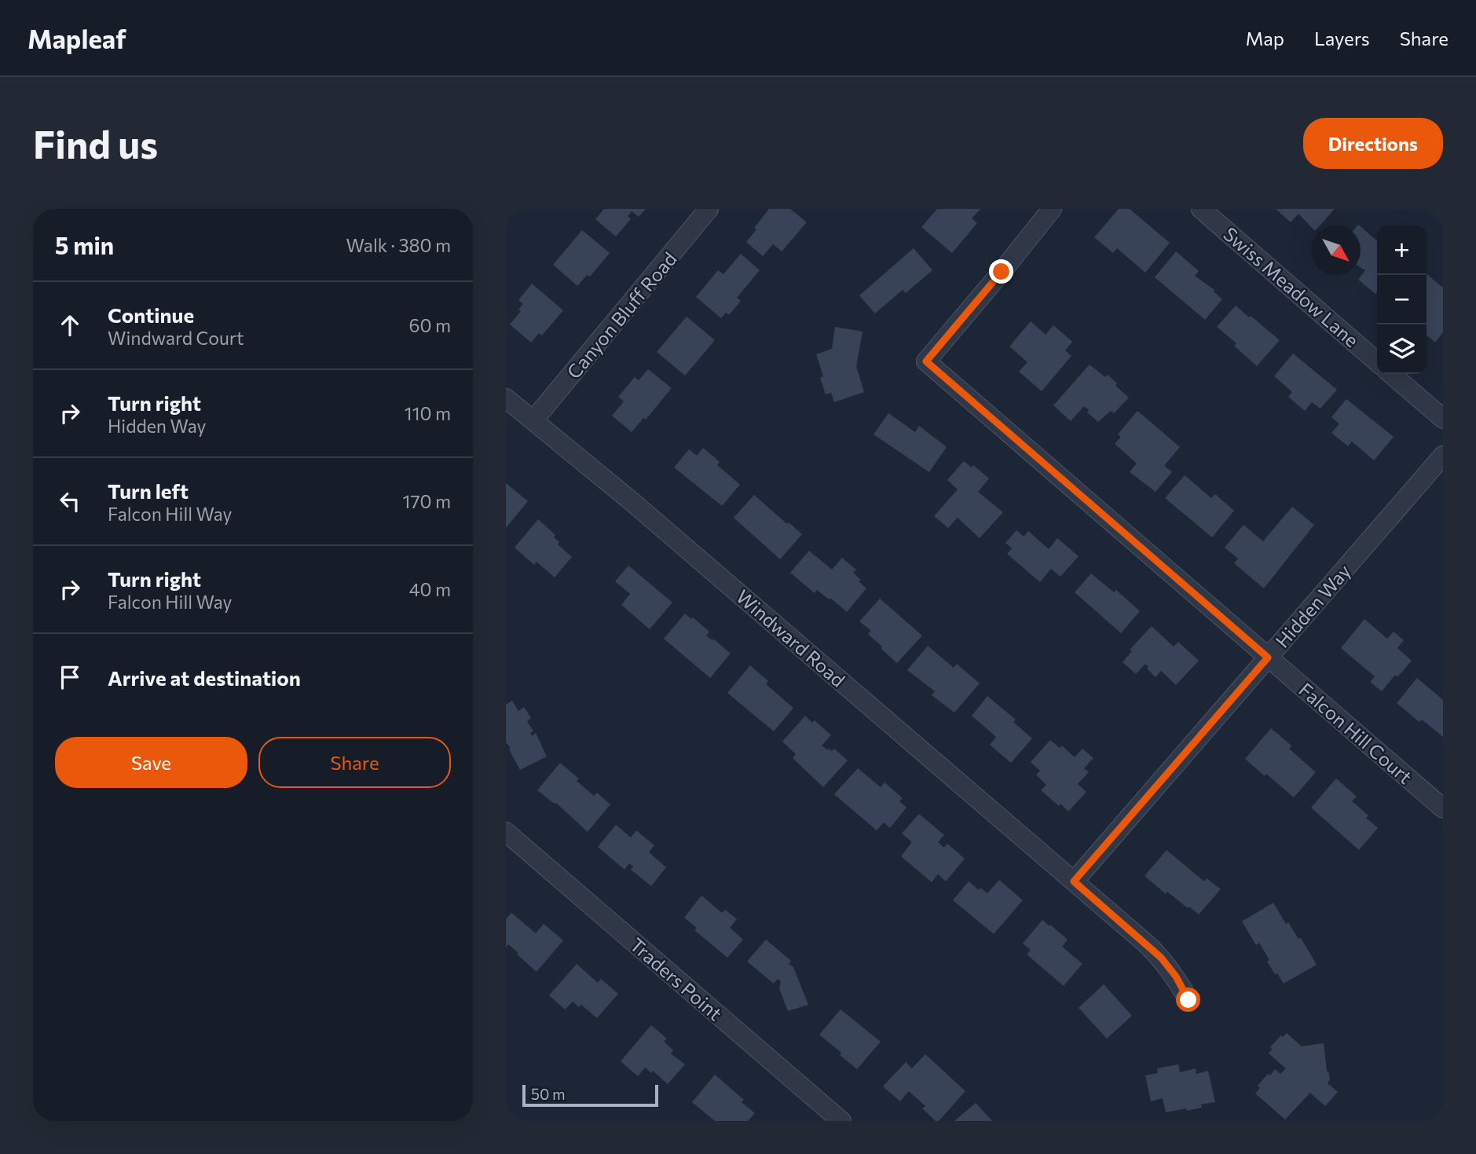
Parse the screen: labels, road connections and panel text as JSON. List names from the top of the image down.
{
  "streets": {
    "street": [
      "Swiss Meadow Lane",
      "Canyon Bluff Road",
      "Hidden Way",
      "Windward Road",
      "Falcon Hill Court",
      "Traders Point"
    ]
  },
  "crossings": [
    ["Canyon Bluff Road", "Windward Road"],
    ["Hidden Way", "Windward Road"],
    ["Hidden Way", "Falcon Hill Court"]
  ],
  "scale_bar": "50 m",
  "north": "bottom right",
  "page": {
    "header": "Mapleaf",
    "nav": ["Map", "Layers", "Share"],
    "buttons": [
      "Directions",
      ["Save", "Share"]
    ],
    "title": "Find us",
    "heading": ["5 min", "Walk · 380 m"],
    "map_buttons": ["+", "−"],
    "list": [
      ["Continue", "Windward Court", "60 m"],
      ["Turn right", "Hidden Way", "110 m"],
      ["Turn left", "Falcon Hill Way", "170 m"],
      ["Turn right", "Falcon Hill Way", "40 m"],
      "Arrive at destination"
    ],
    "scale": "50 m"
  }
}
